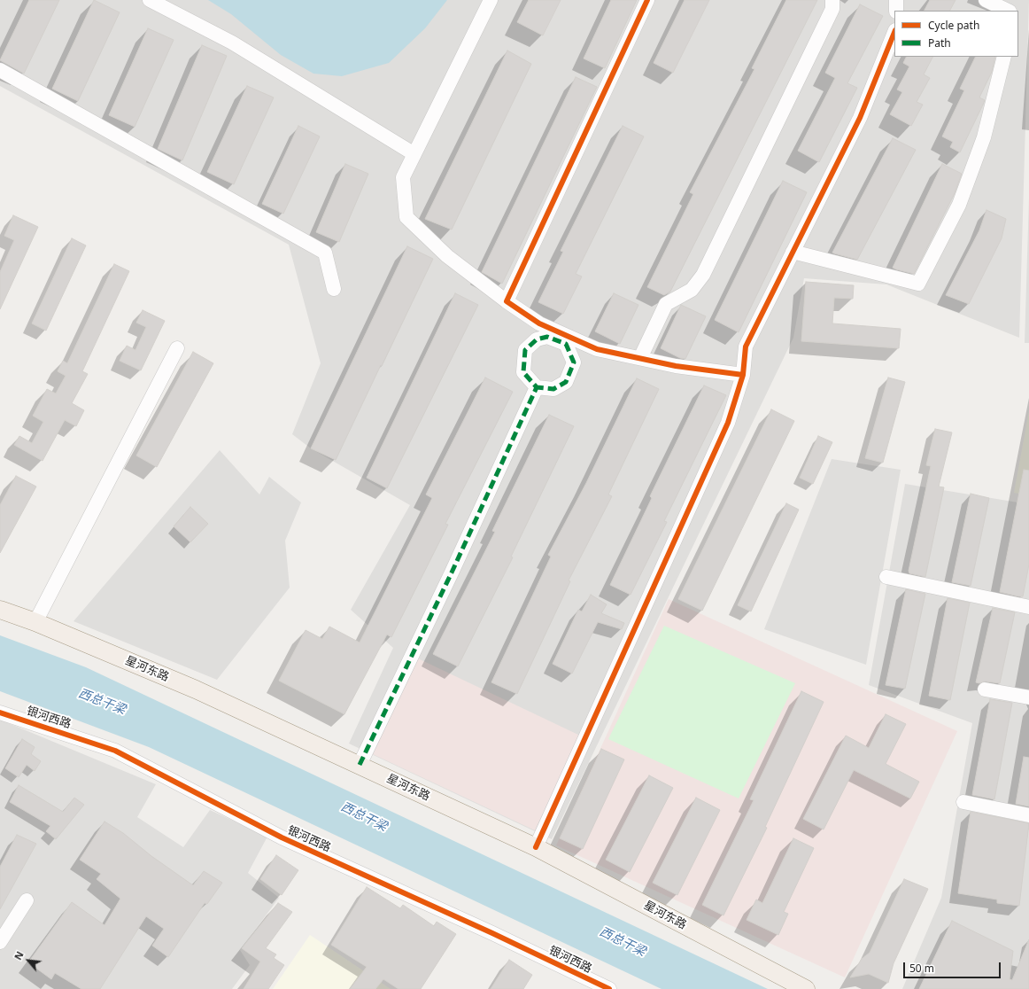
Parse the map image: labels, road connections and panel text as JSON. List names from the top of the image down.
{
  "streets": {
    "main road": ["星河东路"],
    "street": ["银河西路"]
  },
  "water": ["西总干梁"],
  "legend": ["Cycle path", "Path"],
  "scale_bar": "50 m",
  "north": "top left"
}
